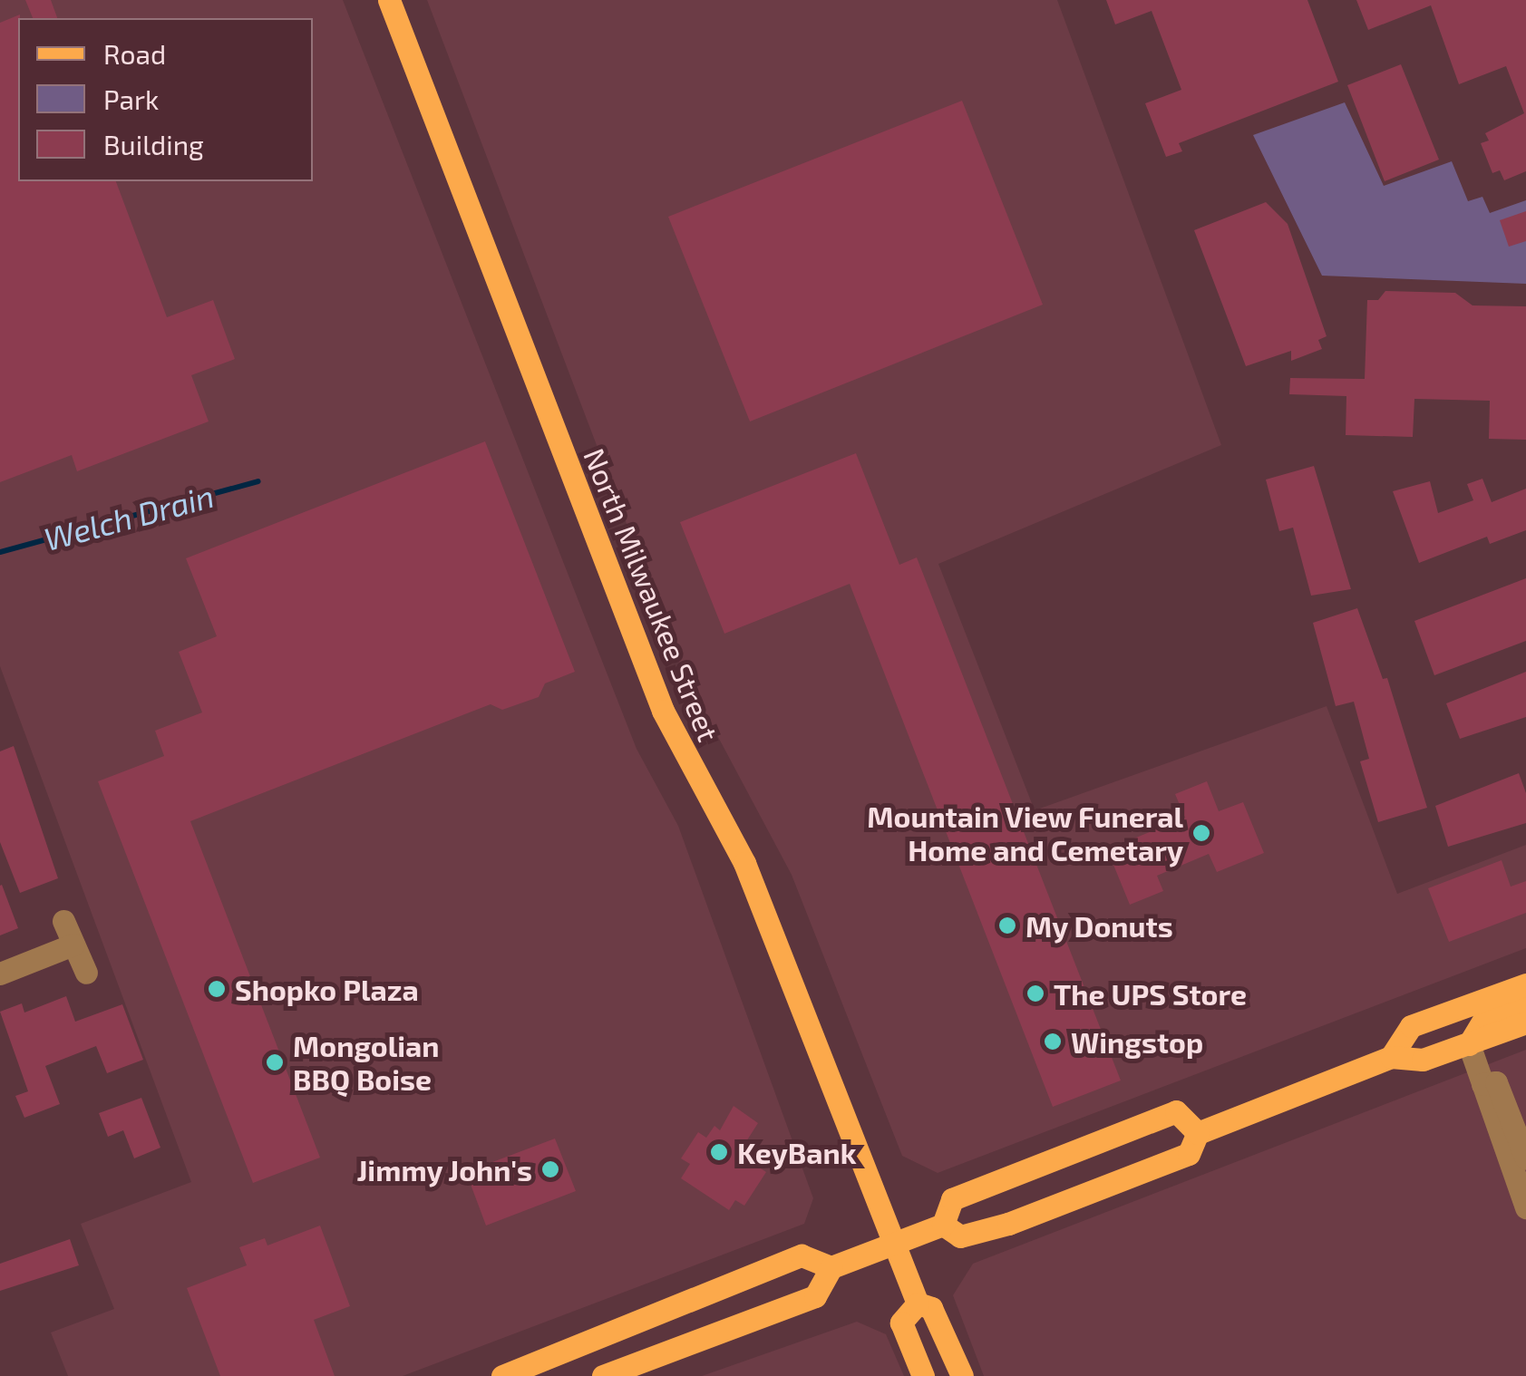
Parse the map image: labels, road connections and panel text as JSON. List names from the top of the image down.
{
  "streets": {
    "main road": ["North Milwaukee Street"]
  },
  "water": ["Welch Drain"],
  "places": [
    "Mountain View Funeral Home and Cemetary",
    "My Donuts",
    "Shopko Plaza",
    "The UPS Store",
    "Wingstop",
    "Mongolian BBQ Boise",
    "KeyBank",
    "Jimmy John's"
  ],
  "legend": ["Road", "Park", "Building"]
}
